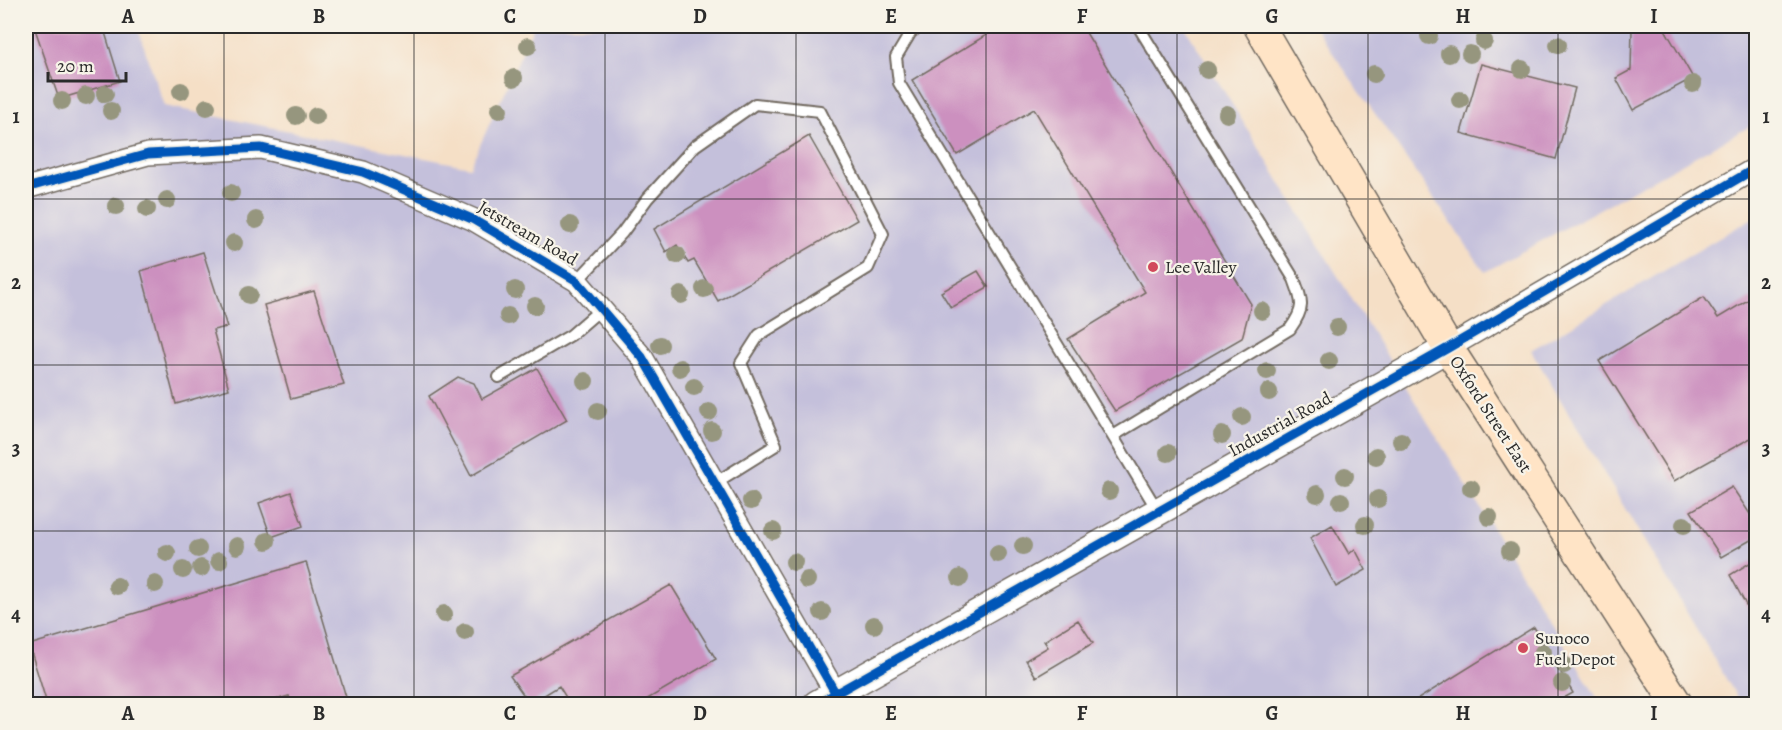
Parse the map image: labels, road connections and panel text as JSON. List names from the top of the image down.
{
  "streets": {
    "main road": ["Oxford Street East"],
    "street": ["Jetstream Road", "Industrial Road"]
  },
  "crossings": [
    ["Jetstream Road", "Industrial Road"],
    ["Oxford Street East", "Industrial Road"]
  ],
  "places": ["Lee Valley", "Sunoco Fuel Depot"],
  "scale_bar": "20 m",
  "grid": {
    "columns": [
      "A",
      "B",
      "C",
      "D",
      "E",
      "F",
      "G",
      "H",
      "I"
    ],
    "rows": [
      "1",
      "2",
      "3",
      "4"
    ]
  }
}
